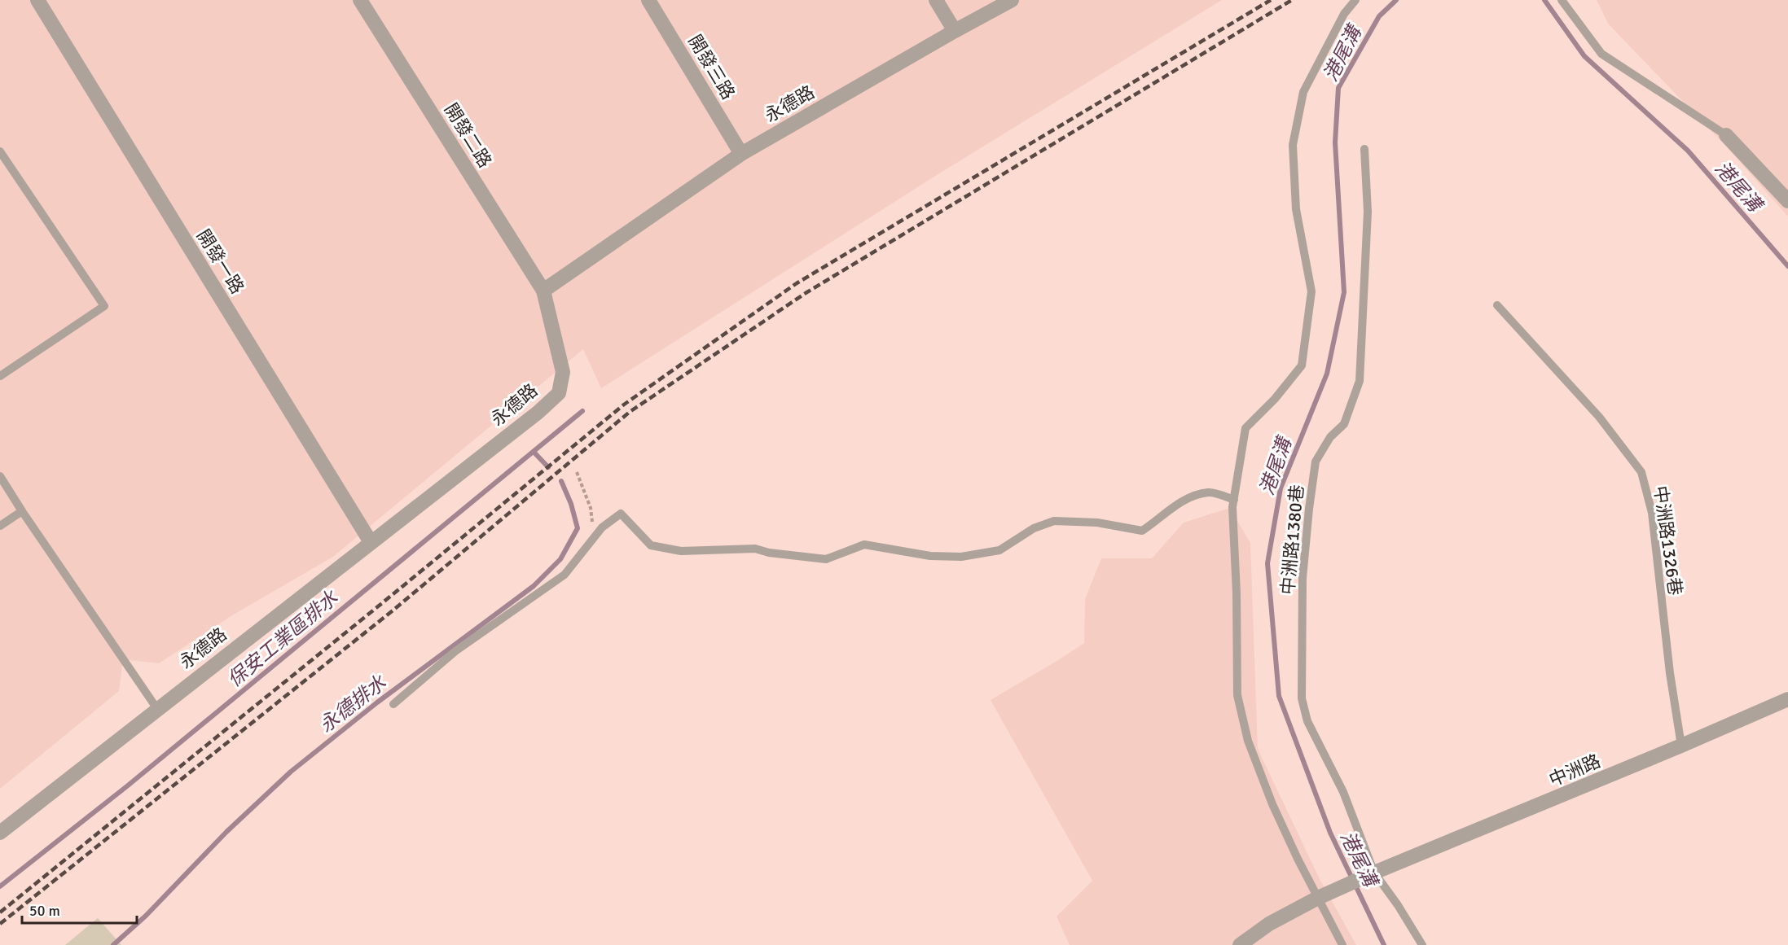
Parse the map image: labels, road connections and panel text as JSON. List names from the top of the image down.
{
  "streets": {
    "street": [
      "開發三路",
      "永德路",
      "開發二路",
      "開發一路",
      "中洲路"
    ],
    "lane": ["中洲路1380巷", "中洲路1326巷"]
  },
  "crossings": [
    ["開發三路", "永德路"],
    ["永德路", "開發二路"],
    ["永德路", "開發一路"],
    ["中洲路1380巷", "中洲路"],
    ["中洲路1326巷", "中洲路"]
  ],
  "water": ["港尾溝", "保安工業區排水", "永德排水"],
  "scale_bar": "50 m"
}
